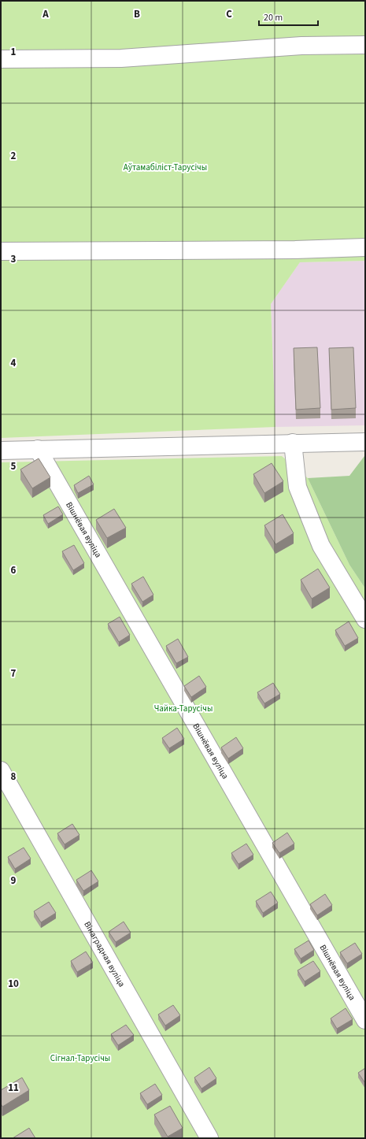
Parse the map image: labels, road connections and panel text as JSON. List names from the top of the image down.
{
  "streets": {
    "street": ["Вішнёвая вуліца", "Вінаградная вуліца"]
  },
  "parks": ["Аўтамабіліст-Тарусічы", "Чайка-Тарусічы", "Сігнал-Тарусічы"],
  "scale_bar": "20 m",
  "grid": {
    "columns": ["A", "B", "C"],
    "rows": [
      "1",
      "2",
      "3",
      "4",
      "5",
      "6",
      "7",
      "8",
      "9",
      "10",
      "11"
    ]
  }
}
